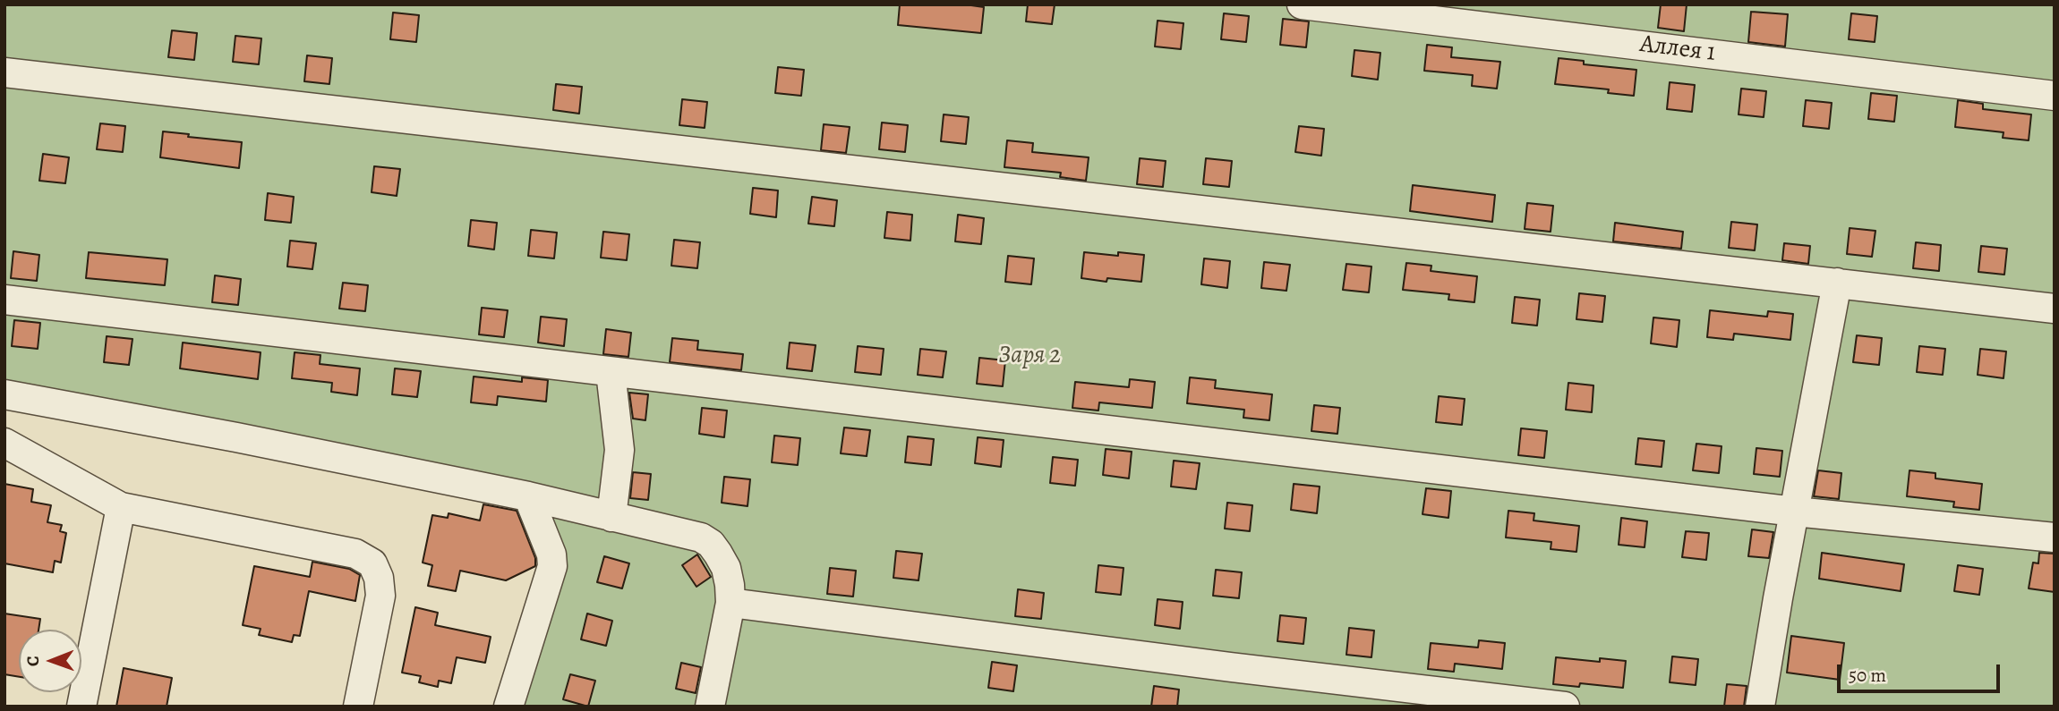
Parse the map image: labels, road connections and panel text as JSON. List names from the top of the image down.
{
  "streets": {
    "street": ["Аллея 1"]
  },
  "parks": ["Заря 2"],
  "scale_bar": "50 m",
  "north": "left"
}
